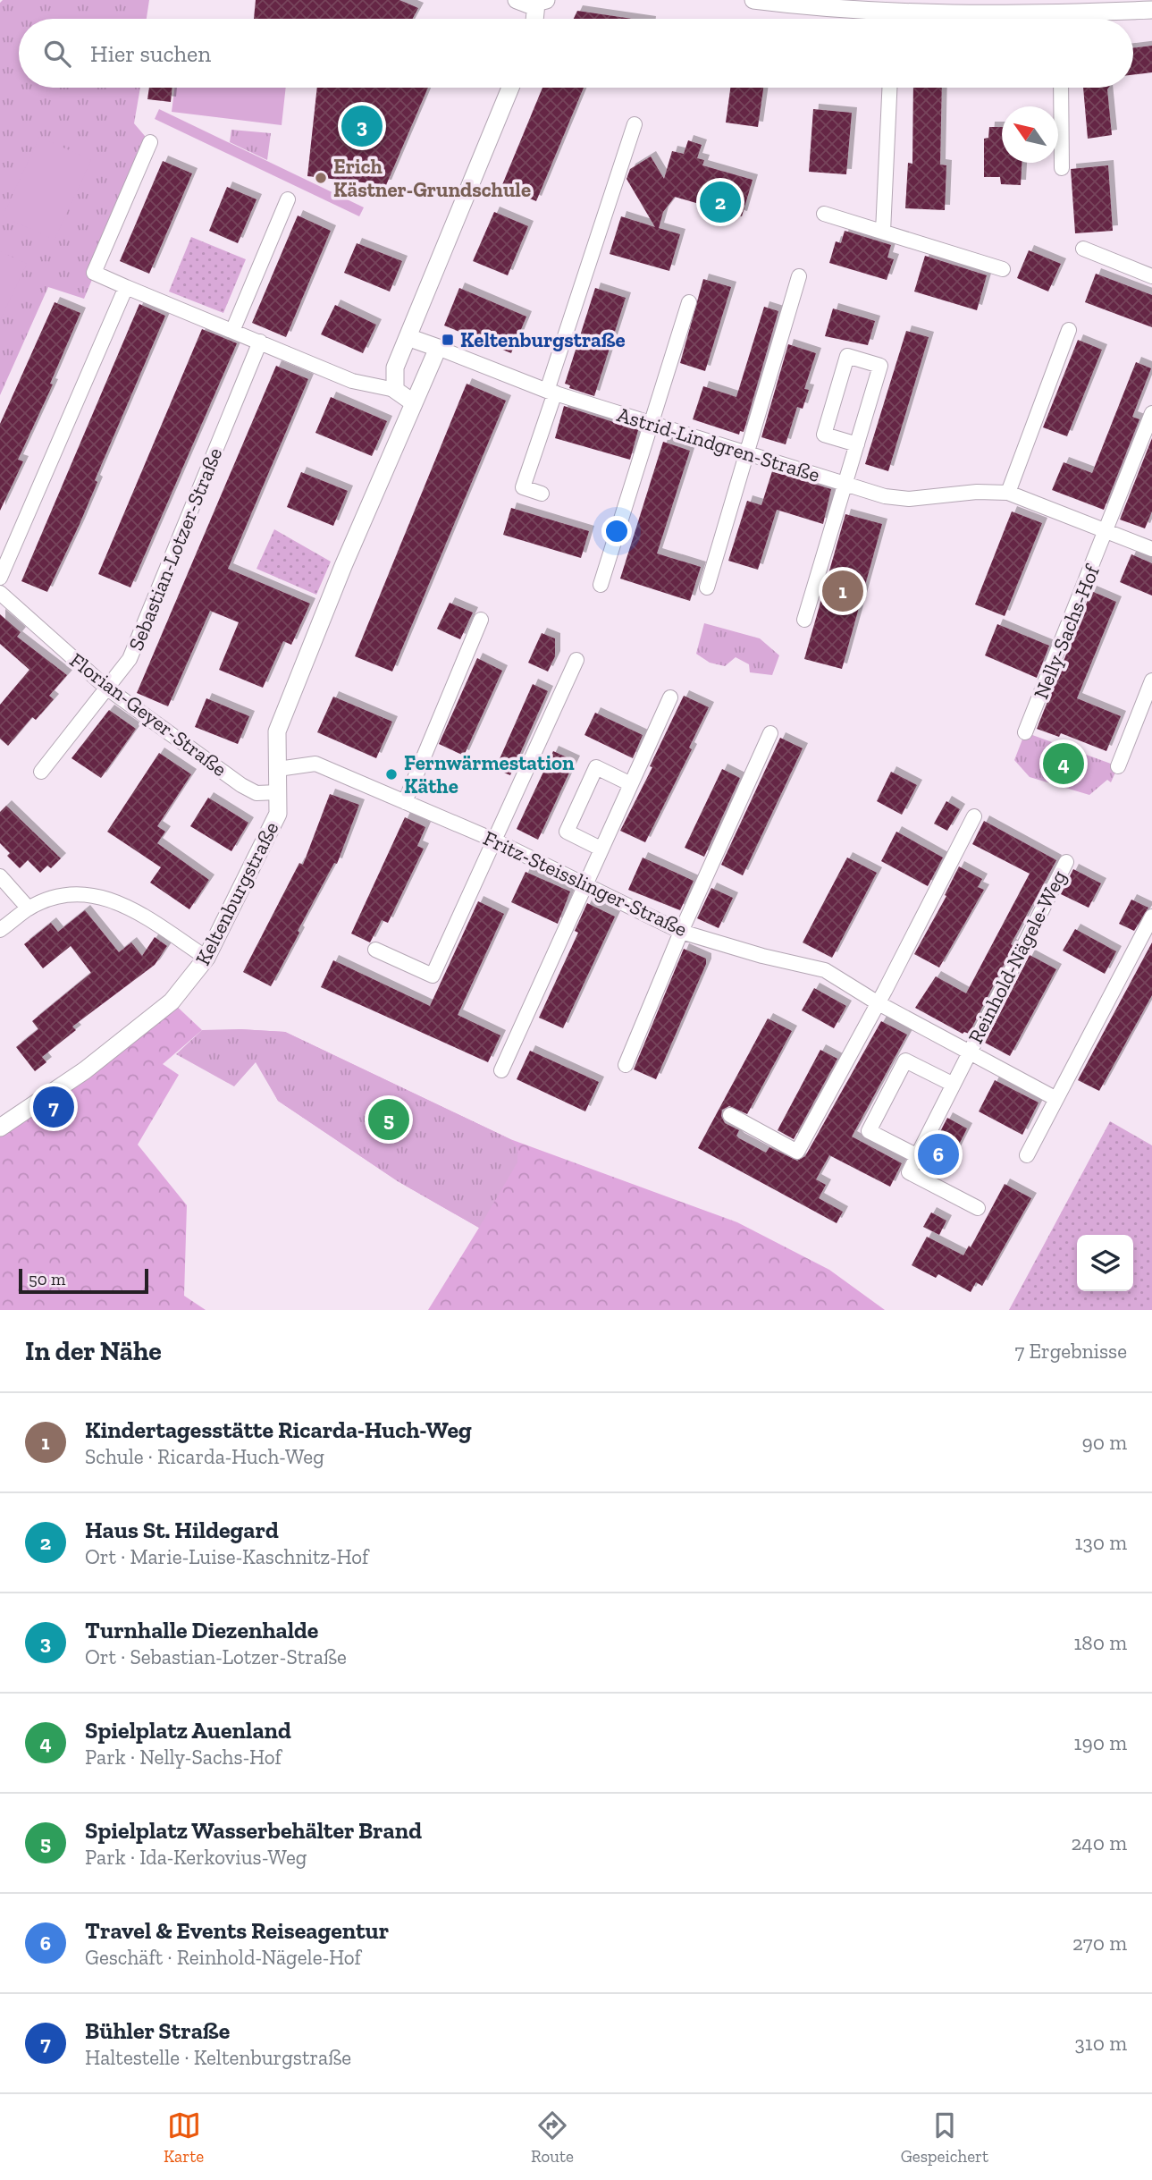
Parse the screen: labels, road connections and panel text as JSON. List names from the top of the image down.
{
  "streets": {
    "street": [
      "Astrid-Lindgren-Straße",
      "Sebastian-Lotzer-Straße",
      "Nelly-Sachs-Hof",
      "Florian-Geyer-Straße",
      "Fritz-Steisslinger-Straße",
      "Keltenburgstraße",
      "Reinhold-Nägele-Weg"
    ]
  },
  "crossings": [
    ["Astrid-Lindgren-Straße", "Nelly-Sachs-Hof"],
    ["Astrid-Lindgren-Straße", "Keltenburgstraße"],
    ["Sebastian-Lotzer-Straße", "Florian-Geyer-Straße"],
    ["Florian-Geyer-Straße", "Keltenburgstraße"],
    ["Fritz-Steisslinger-Straße", "Keltenburgstraße"],
    ["Fritz-Steisslinger-Straße", "Reinhold-Nägele-Weg"]
  ],
  "places": {
    "other": ["Erich Kästner-Grundschule", "Fernwärmestation Käthe"],
    "transit": ["Keltenburgstraße"]
  },
  "scale_bar": "50 m",
  "north": "top left",
  "page": {
    "search": "Hier suchen",
    "pins": [
      "3",
      "2",
      "1",
      "4",
      "7",
      "5",
      "6"
    ],
    "scale": "50 m",
    "heading": ["In der Nähe", "7 Ergebnisse"],
    "list": [
      {
        "mark": "1",
        "name": "Kindertagesstätte Ricarda-Huch-Weg",
        "note": "Schule · Ricarda-Huch-Weg",
        "value": "90 m"
      },
      {
        "mark": "2",
        "name": "Haus St. Hildegard",
        "note": "Ort · Marie-Luise-Kaschnitz-Hof",
        "value": "130 m"
      },
      {
        "mark": "3",
        "name": "Turnhalle Diezenhalde",
        "note": "Ort · Sebastian-Lotzer-Straße",
        "value": "180 m"
      },
      {
        "mark": "4",
        "name": "Spielplatz Auenland",
        "note": "Park · Nelly-Sachs-Hof",
        "value": "190 m"
      },
      {
        "mark": "5",
        "name": "Spielplatz Wasserbehälter Brand",
        "note": "Park · Ida-Kerkovius-Weg",
        "value": "240 m"
      },
      {
        "mark": "6",
        "name": "Travel & Events Reiseagentur",
        "note": "Geschäft · Reinhold-Nägele-Hof",
        "value": "270 m"
      },
      {
        "mark": "7",
        "name": "Bühler Straße",
        "note": "Haltestelle · Keltenburgstraße",
        "value": "310 m"
      }
    ],
    "nav": ["Karte", "Route", "Gespeichert"]
  }
}
